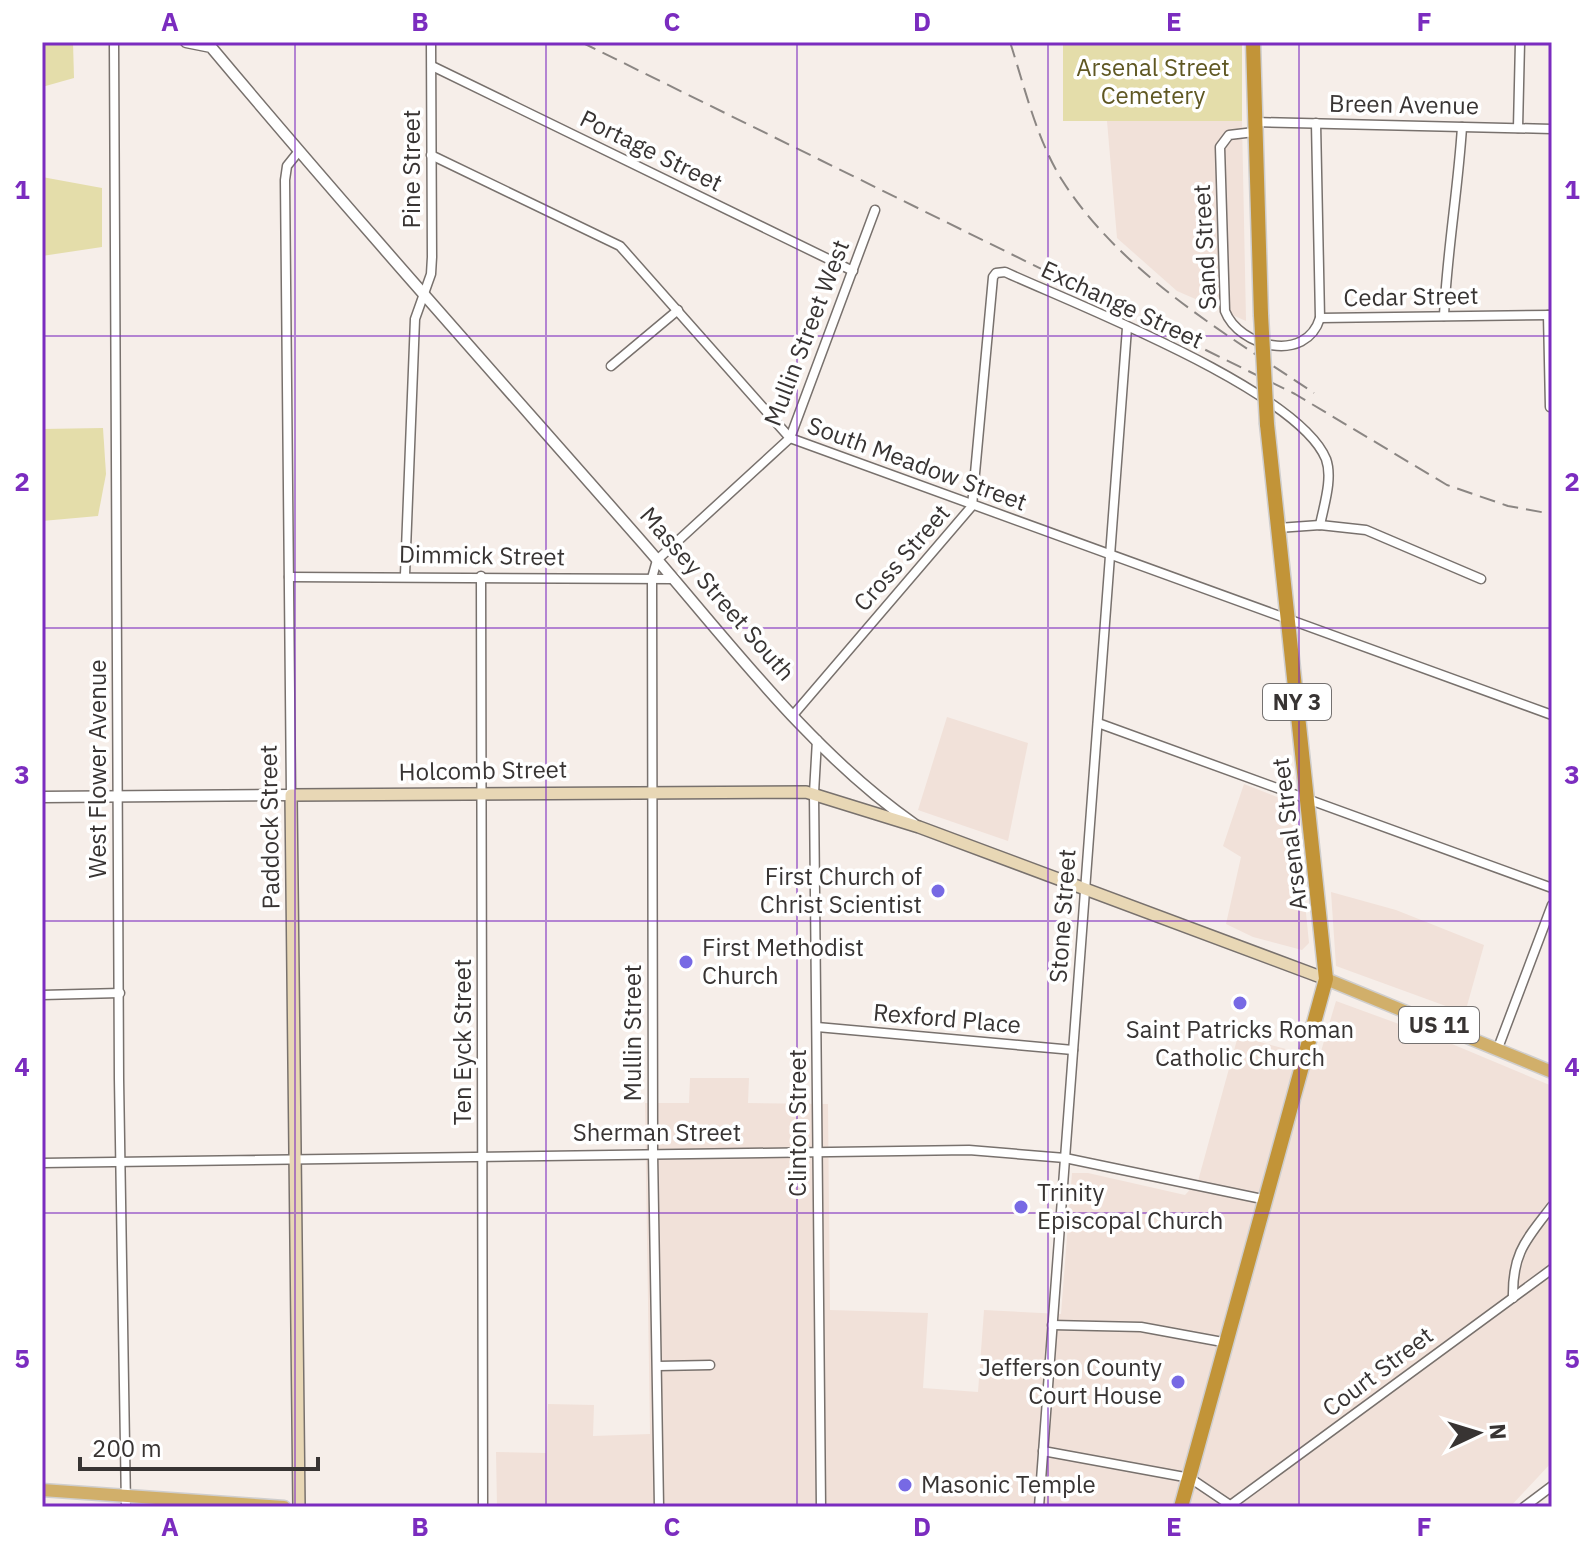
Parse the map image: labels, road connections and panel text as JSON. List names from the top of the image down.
{
  "streets": {
    "highway": ["NY 3", "Arsenal Street"],
    "main road": [
      "Massey Street South",
      "Holcomb Street",
      "Paddock Street",
      "US 11"
    ],
    "street": [
      "Breen Avenue",
      "Portage Street",
      "Pine Street",
      "Sand Street",
      "Cedar Street",
      "Exchange Street",
      "Mullin Street West",
      "South Meadow Street",
      "Dimmick Street",
      "Cross Street",
      "West Flower Avenue",
      "Stone Street",
      "Rexford Place",
      "Mullin Street",
      "Ten Eyck Street",
      "Clinton Street",
      "Sherman Street",
      "Court Street"
    ]
  },
  "crossings": [
    ["Breen Avenue", "Sand Street"],
    ["Breen Avenue", "Cedar Street"],
    ["Breen Avenue", "Arsenal Street"],
    ["Portage Street", "Pine Street"],
    ["Portage Street", "Mullin Street West"],
    ["Pine Street", "South Meadow Street"],
    ["Pine Street", "Dimmick Street"],
    ["Pine Street", "Massey Street South"],
    ["Sand Street", "Cedar Street"],
    ["Sand Street", "Arsenal Street"],
    ["Exchange Street", "Cross Street"],
    ["Exchange Street", "Stone Street"],
    ["Mullin Street West", "South Meadow Street"],
    ["Mullin Street West", "Massey Street South"],
    ["Mullin Street West", "Mullin Street"],
    ["South Meadow Street", "Cross Street"],
    ["South Meadow Street", "Arsenal Street"],
    ["South Meadow Street", "Stone Street"],
    ["Dimmick Street", "Massey Street South"],
    ["Dimmick Street", "Paddock Street"],
    ["Dimmick Street", "Mullin Street"],
    ["Dimmick Street", "Ten Eyck Street"],
    ["Cross Street", "Massey Street South"],
    ["Massey Street South", "Holcomb Street"],
    ["Massey Street South", "Paddock Street"],
    ["Massey Street South", "Arsenal Street"],
    ["Massey Street South", "Stone Street"],
    ["Massey Street South", "US 11"],
    ["Massey Street South", "Mullin Street"],
    ["Massey Street South", "Clinton Street"],
    ["West Flower Avenue", "Holcomb Street"],
    ["West Flower Avenue", "Sherman Street"],
    ["Holcomb Street", "Paddock Street"],
    ["Holcomb Street", "Mullin Street"],
    ["Holcomb Street", "Ten Eyck Street"],
    ["Holcomb Street", "Clinton Street"],
    ["Paddock Street", "Sherman Street"],
    ["Arsenal Street", "US 11"],
    ["Arsenal Street", "Sherman Street"],
    ["Stone Street", "Rexford Place"],
    ["Stone Street", "Sherman Street"],
    ["Rexford Place", "Clinton Street"],
    ["Mullin Street", "Sherman Street"],
    ["Ten Eyck Street", "Sherman Street"],
    ["Clinton Street", "Sherman Street"]
  ],
  "parks": ["Arsenal Street Cemetery"],
  "places": [
    "First Church of Christ Scientist",
    "First Methodist Church",
    "Saint Patricks Roman Catholic Church",
    "Trinity Episcopal Church",
    "Jefferson County Court House",
    "Masonic Temple"
  ],
  "scale_bar": "200 m",
  "north": "right",
  "grid": {
    "columns": [
      "A",
      "B",
      "C",
      "D",
      "E",
      "F"
    ],
    "rows": [
      "1",
      "2",
      "3",
      "4",
      "5"
    ]
  }
}
